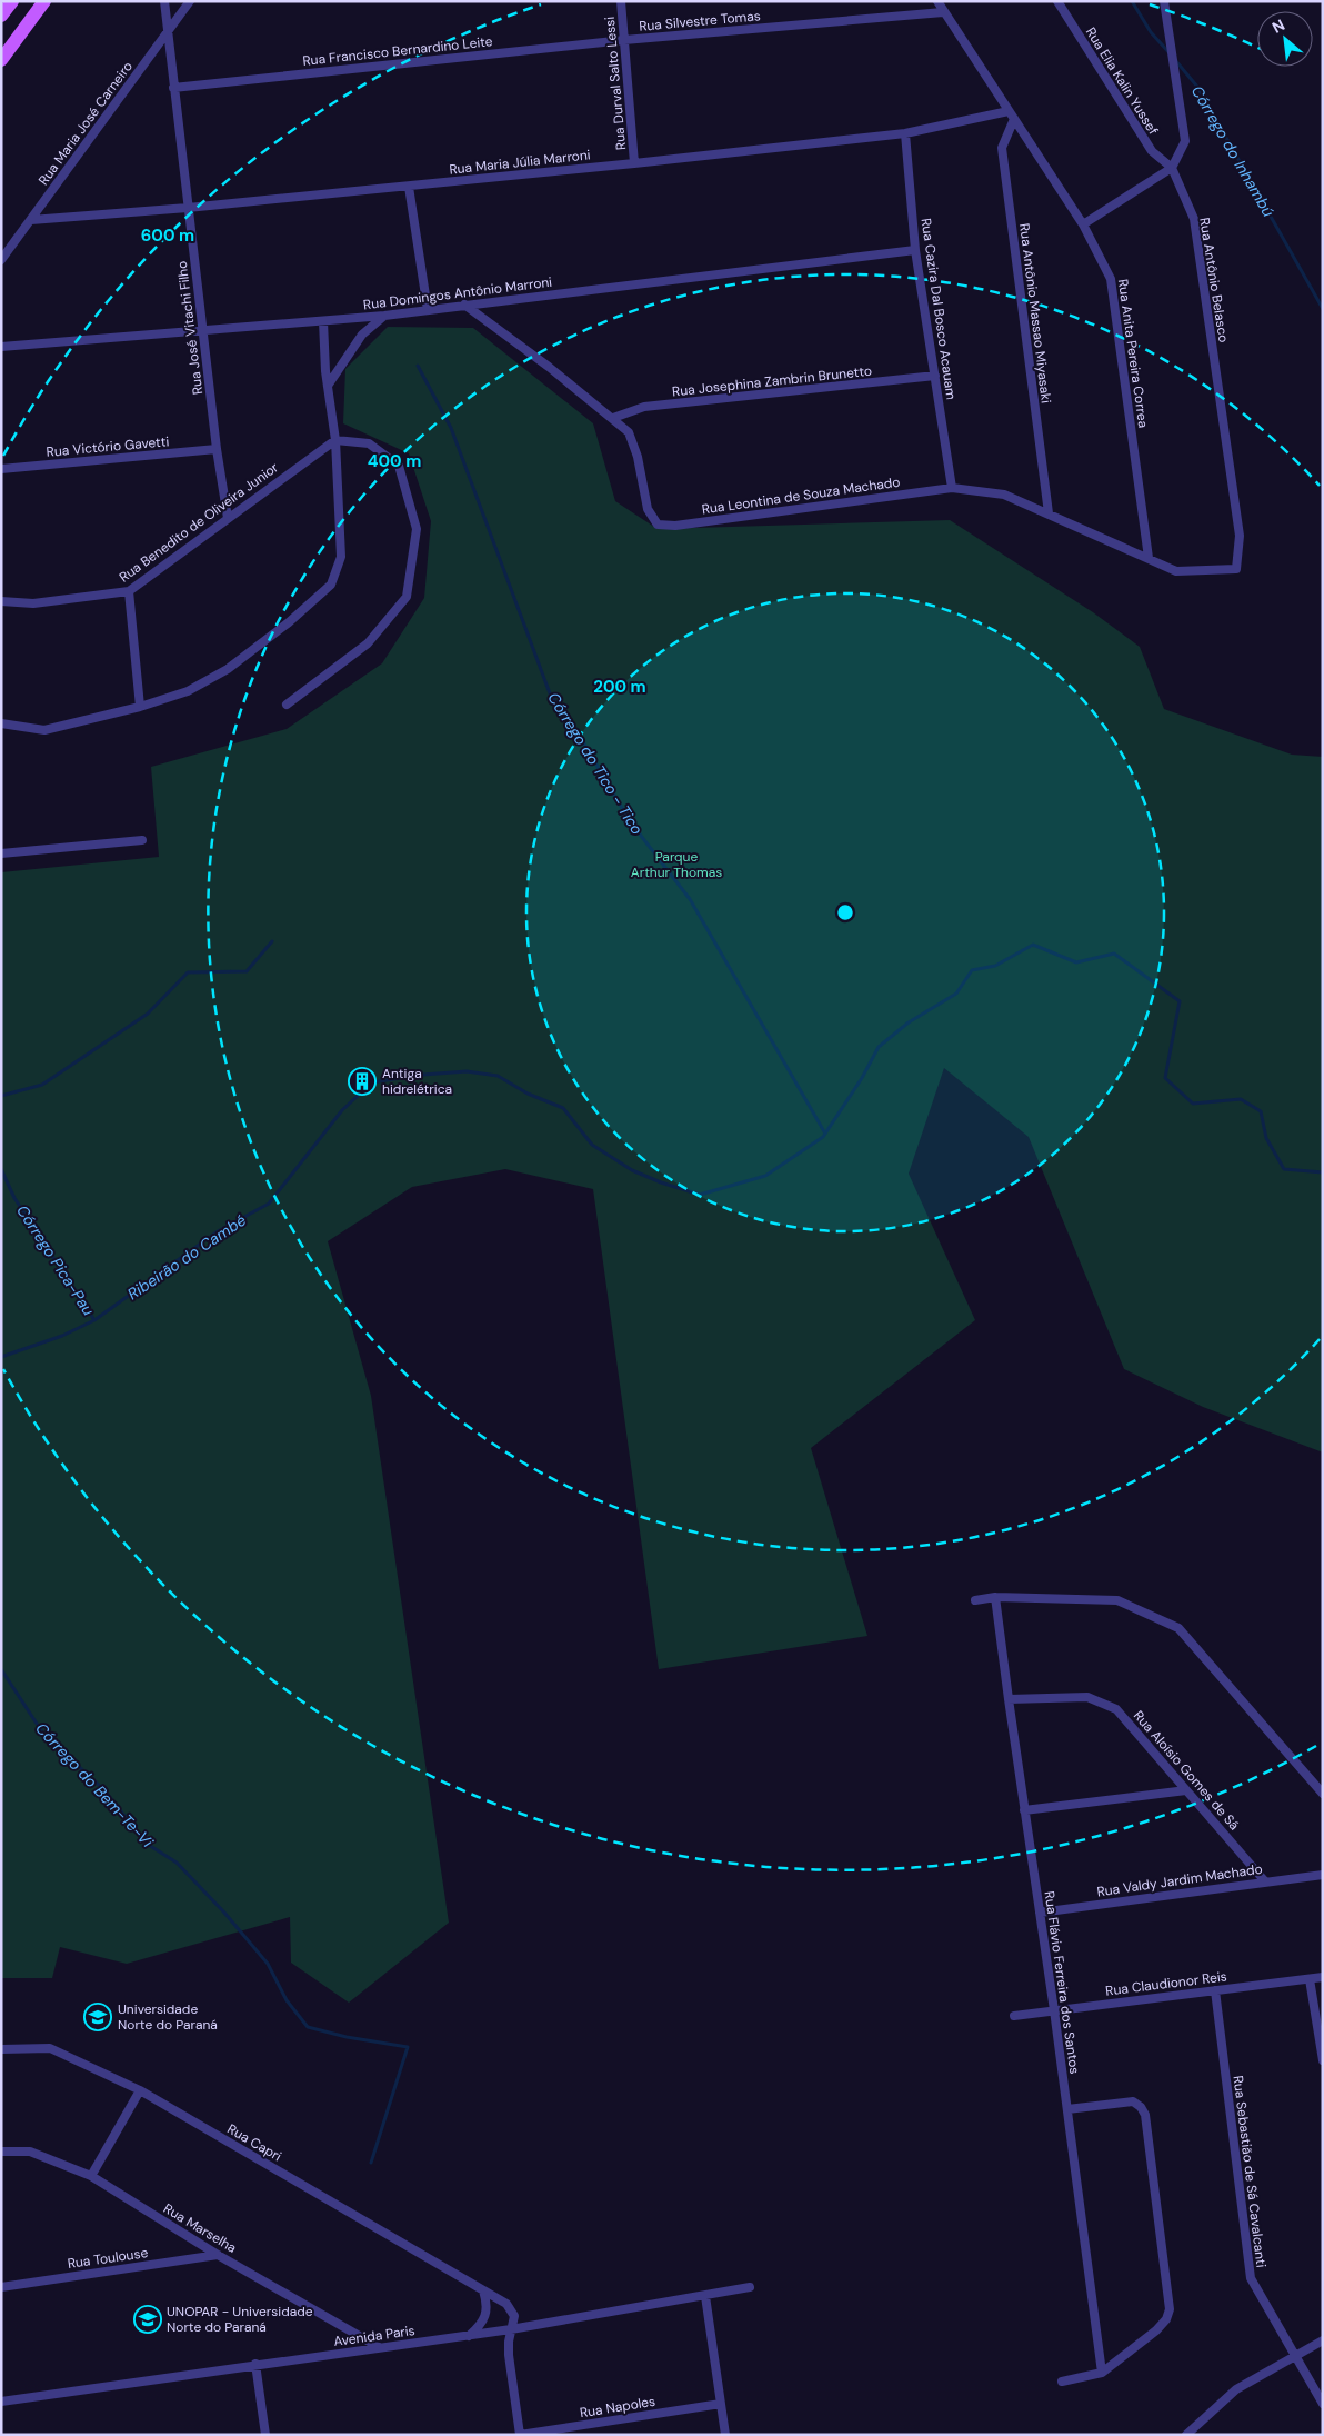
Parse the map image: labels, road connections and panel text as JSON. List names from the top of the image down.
{
  "streets": {
    "street": [
      "Rua Silvestre Tomas",
      "Rua Francisco Bernardino Leite",
      "Rua Elia Kalin Yussef",
      "Rua Durval Salto Lessi",
      "Rua Maria José Carneiro",
      "Rua Maria Júlia Marroni",
      "Rua Antônio Belasco",
      "Rua Domingos Antônio Marroni",
      "Rua Cazira Dal Bosco Acauam",
      "Rua Antônio Massao Miyasaki",
      "Rua José Vitachi Filho",
      "Rua Anita Pereira Correa",
      "Rua Josephina Zambrin Brunetto",
      "Rua Victório Gavetti",
      "Rua Leontina de Souza Machado",
      "Rua Benedito de Oliveira Junior",
      "Rua Aloísio Gomes de Sá",
      "Rua Valdy Jardim Machado",
      "Rua Flávio Ferreira dos Santos",
      "Rua Claudionor Reis",
      "Rua Capri",
      "Rua Sebastião de Sá Cavalcanti",
      "Rua Marselha",
      "Rua Toulouse",
      "Avenida Paris",
      "Rua Napoles"
    ]
  },
  "crossings": [
    ["Rua Silvestre Tomas", "Rua Francisco Bernardino Leite"],
    ["Rua Silvestre Tomas", "Rua Durval Salto Lessi"],
    ["Rua Silvestre Tomas", "Rua Anita Pereira Correa"],
    ["Rua Francisco Bernardino Leite", "Rua Durval Salto Lessi"],
    ["Rua Francisco Bernardino Leite", "Rua José Vitachi Filho"],
    ["Rua Elia Kalin Yussef", "Rua Antônio Belasco"],
    ["Rua Durval Salto Lessi", "Rua Maria Júlia Marroni"],
    ["Rua Maria José Carneiro", "Rua Maria Júlia Marroni"],
    ["Rua Maria José Carneiro", "Rua José Vitachi Filho"],
    ["Rua Maria Júlia Marroni", "Rua Cazira Dal Bosco Acauam"],
    ["Rua Maria Júlia Marroni", "Rua José Vitachi Filho"],
    ["Rua Maria Júlia Marroni", "Rua Anita Pereira Correa"],
    ["Rua Antônio Belasco", "Rua Leontina de Souza Machado"],
    ["Rua Domingos Antônio Marroni", "Rua Cazira Dal Bosco Acauam"],
    ["Rua Domingos Antônio Marroni", "Rua José Vitachi Filho"],
    ["Rua Domingos Antônio Marroni", "Rua Leontina de Souza Machado"],
    ["Rua Cazira Dal Bosco Acauam", "Rua Josephina Zambrin Brunetto"],
    ["Rua Cazira Dal Bosco Acauam", "Rua Leontina de Souza Machado"],
    ["Rua Antônio Massao Miyasaki", "Rua Anita Pereira Correa"],
    ["Rua Antônio Massao Miyasaki", "Rua Leontina de Souza Machado"],
    ["Rua José Vitachi Filho", "Rua Victório Gavetti"],
    ["Rua José Vitachi Filho", "Rua Benedito de Oliveira Junior"],
    ["Rua Anita Pereira Correa", "Rua Leontina de Souza Machado"],
    ["Rua Josephina Zambrin Brunetto", "Rua Leontina de Souza Machado"],
    ["Rua Aloísio Gomes de Sá", "Rua Valdy Jardim Machado"],
    ["Rua Aloísio Gomes de Sá", "Rua Flávio Ferreira dos Santos"],
    ["Rua Valdy Jardim Machado", "Rua Flávio Ferreira dos Santos"],
    ["Rua Flávio Ferreira dos Santos", "Rua Claudionor Reis"],
    ["Rua Claudionor Reis", "Rua Sebastião de Sá Cavalcanti"],
    ["Rua Capri", "Avenida Paris"],
    ["Rua Capri", "Rua Napoles"],
    ["Rua Marselha", "Rua Toulouse"],
    ["Rua Marselha", "Avenida Paris"]
  ],
  "water": [
    "Córrego do Inhambú",
    "Córrego do Tico - Tico",
    "Ribeirão do Cambé",
    "Córrego Pica-Pau",
    "Córrego do Bem-Te-Vi"
  ],
  "parks": ["Parque Arthur Thomas"],
  "places": {
    "building": ["Antiga hidrelétrica"],
    "school or university": ["Universidade Norte do Paraná", "UNOPAR - Universidade Norte do Paraná"]
  },
  "north": "top left",
  "rings": ["600 m", "400 m", "200 m"]
}
